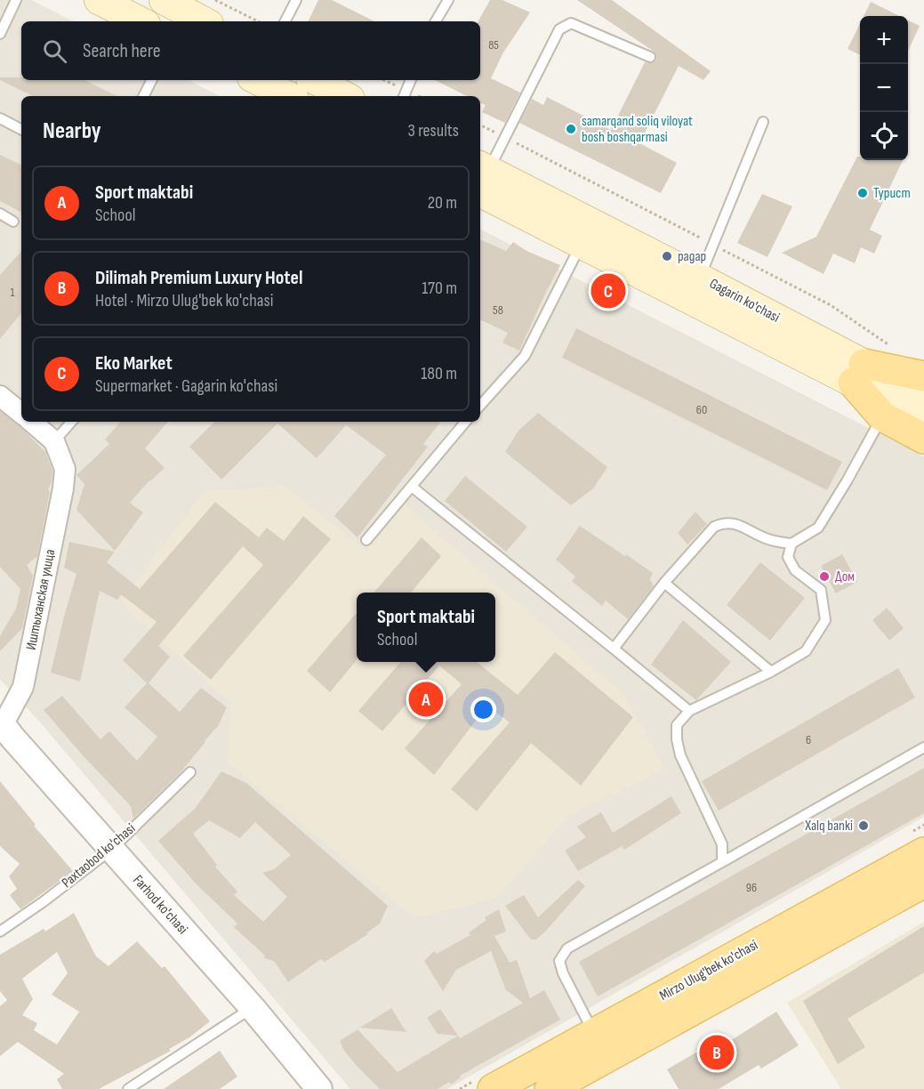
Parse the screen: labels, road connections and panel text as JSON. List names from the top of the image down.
{
  "streets": {
    "main road": ["Gagarin ko'chasi", "Mirzo Ulug'bek ko'chasi"],
    "street": ["Иштыханская улица", "Farhod ko'chasi"],
    "lane": ["Paxtaobod ko'chasi"]
  },
  "crossings": [
    ["Иштыханская улица", "Farhod ko'chasi"],
    ["Paxtaobod ko'chasi", "Farhod ko'chasi"]
  ],
  "places": [
    "samarqand soliq viloyat bosh boshqarmasi",
    "Турист",
    "радар",
    "Дом",
    "Xalq banki"
  ],
  "house_numbers": [
    "85",
    "1",
    "58",
    "60",
    "6",
    "96"
  ],
  "page": {
    "map_buttons": ["+", "−"],
    "search": "Search here",
    "heading": ["Nearby", "3 results"],
    "list": [
      {
        "mark": "A",
        "name": "Sport maktabi",
        "note": "School",
        "value": "20 m"
      },
      {
        "mark": "B",
        "name": "Dilimah Premium Luxury Hotel",
        "note": "Hotel · Mirzo Ulug'bek ko'chasi",
        "value": "170 m"
      },
      {
        "mark": "C",
        "name": "Eko Market",
        "note": "Supermarket · Gagarin ko'chasi",
        "value": "180 m"
      }
    ],
    "pins": ["C", "A", "B"],
    "popup": ["Sport maktabi", "School"]
  }
}
